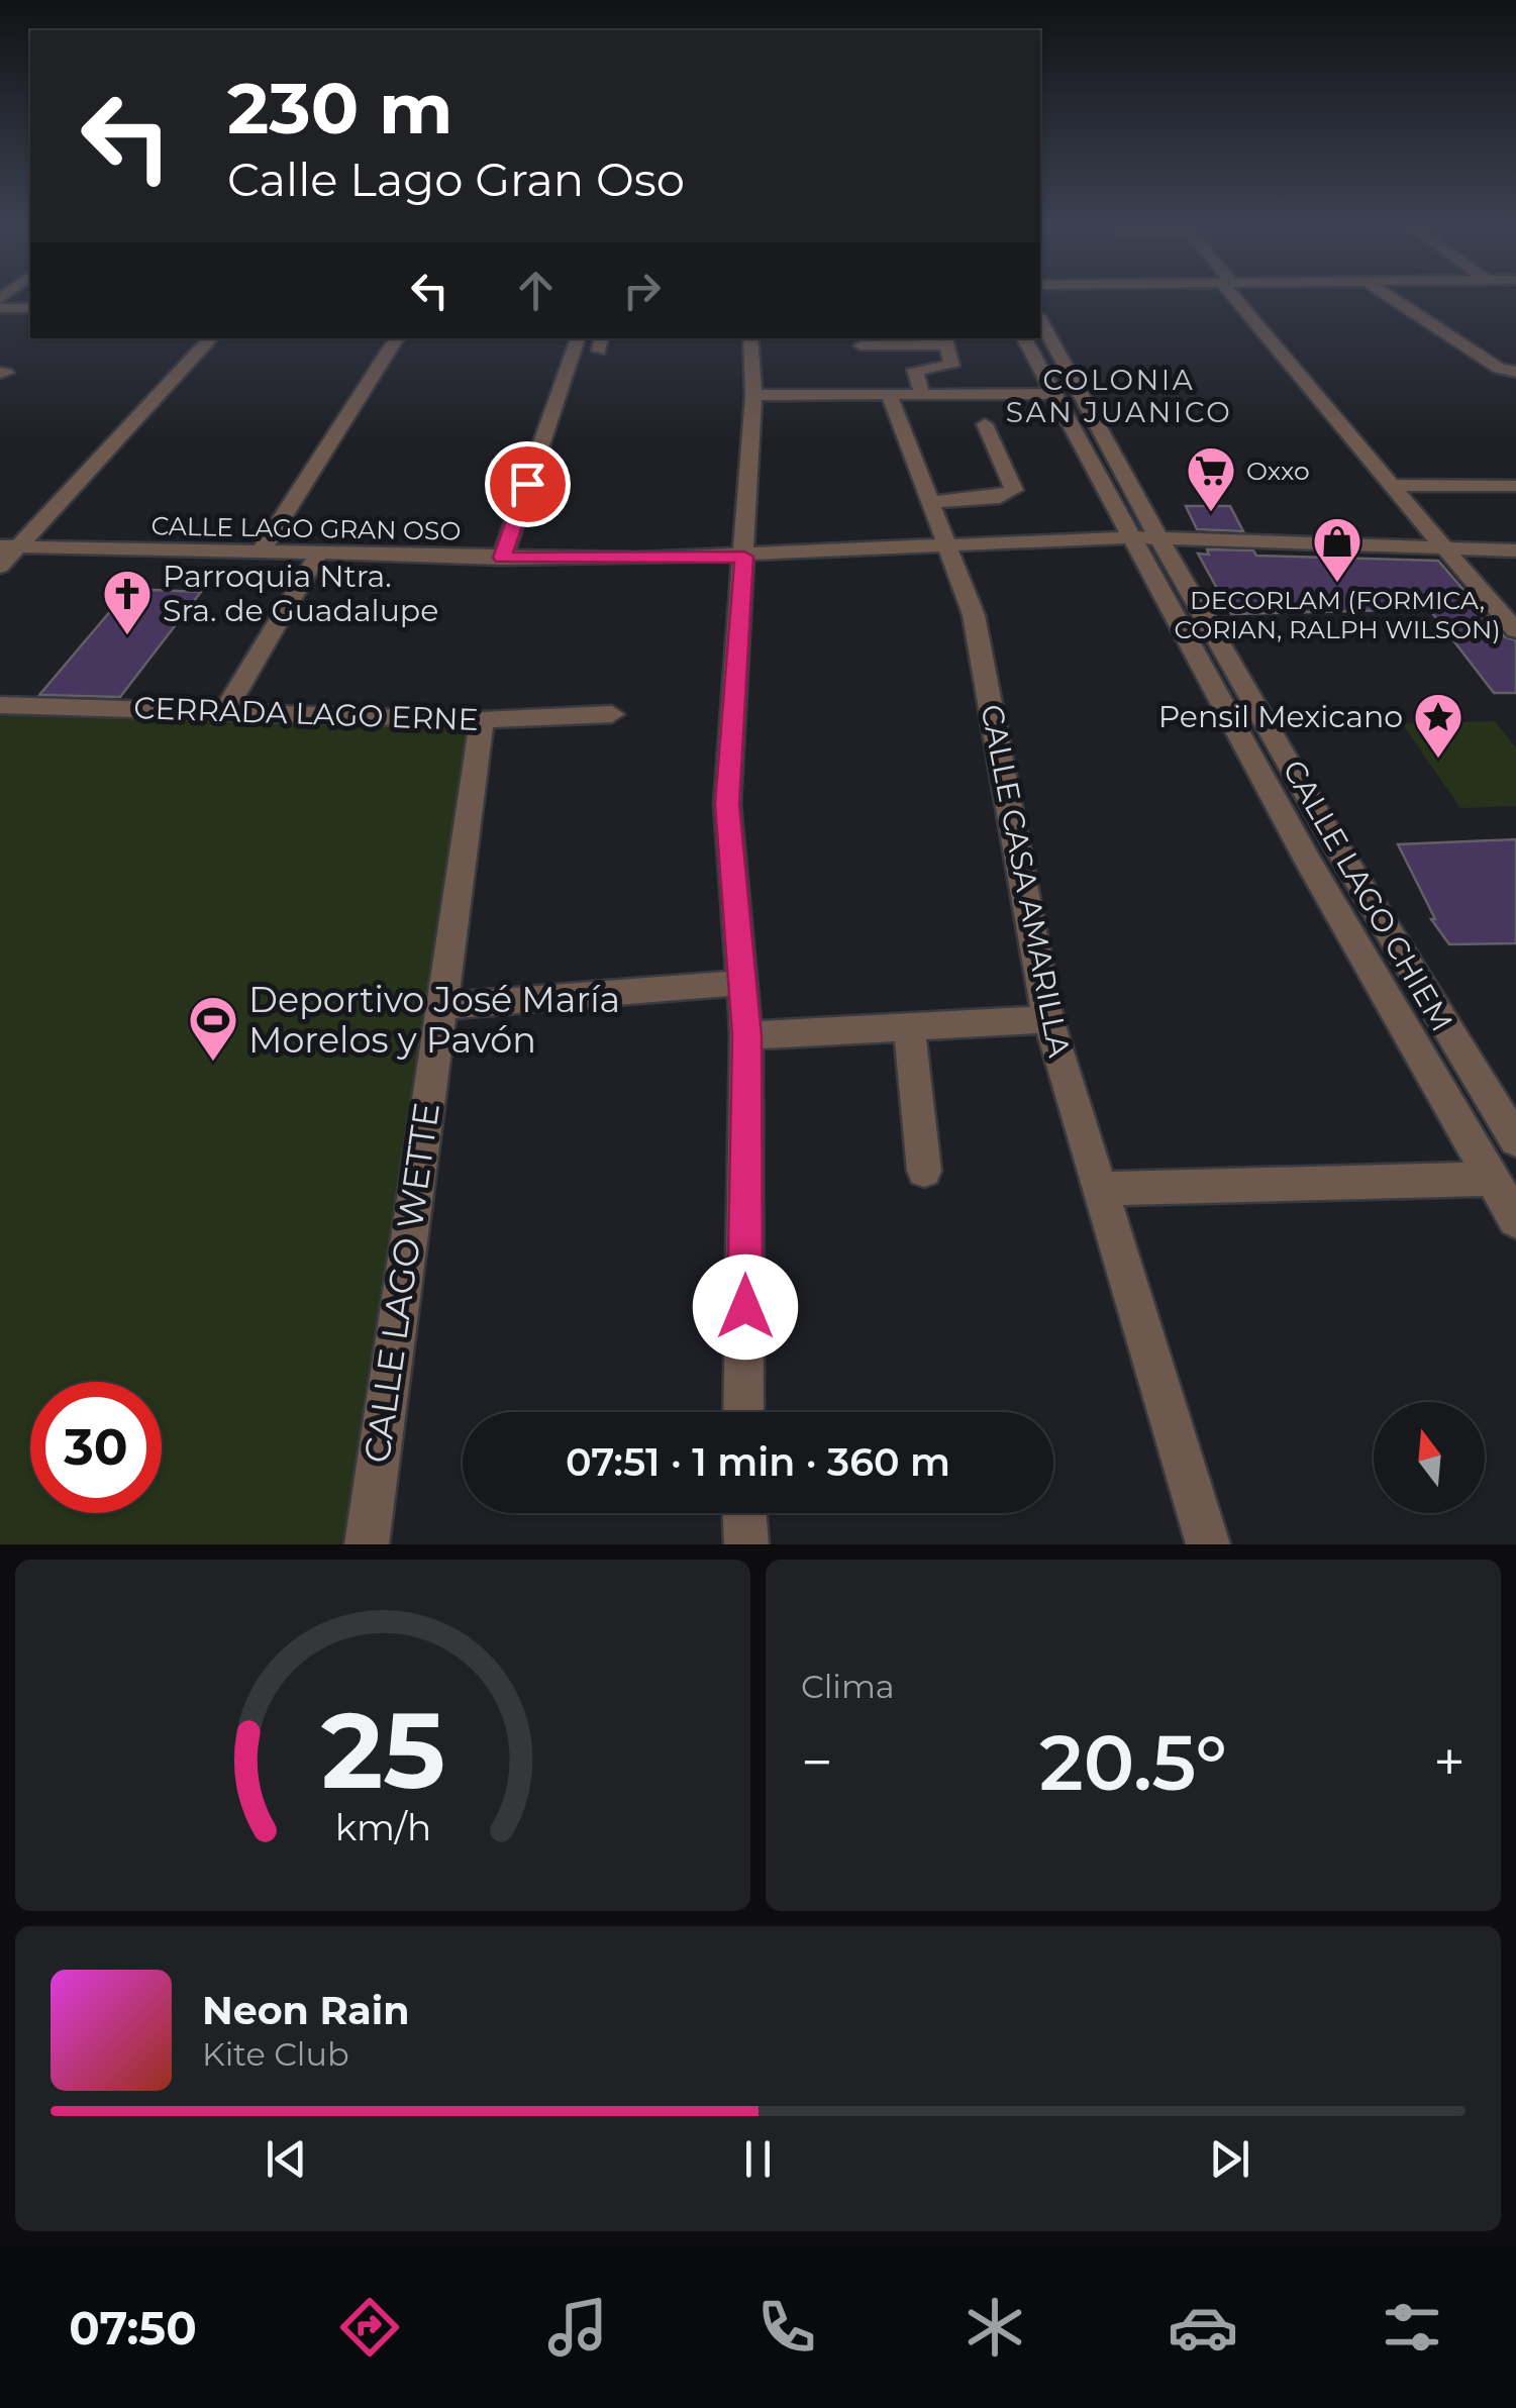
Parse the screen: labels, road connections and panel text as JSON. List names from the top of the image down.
{
  "streets": {
    "street": [
      "CALLE LAGO GRAN OSO",
      "CERRADA LAGO ERNE",
      "CALLE CASA AMARILLA",
      "CALLE LAGO CHIEM",
      "CALLE LAGO WETTE"
    ]
  },
  "crossings": [
    ["CALLE LAGO GRAN OSO", "CALLE CASA AMARILLA"],
    ["CALLE LAGO GRAN OSO", "CALLE LAGO CHIEM"],
    ["CERRADA LAGO ERNE", "CALLE LAGO WETTE"]
  ],
  "districts": ["COLONIA SAN JUANICO"],
  "places": {
    "supermarket": ["Oxxo"],
    "shop": ["DECORLAM (FORMICA, CORIAN, RALPH WILSON)"],
    "church": ["Parroquia Ntra. Sra. de Guadalupe"],
    "place": ["Pensil Mexicano"],
    "sports": ["Deportivo José María Morelos y Pavón"]
  },
  "north": "top",
  "page": {
    "turn": ["230 m", "Calle Lago Gran Oso"],
    "limit": "30",
    "trip": "07:51 · 1 min · 360 m",
    "tile": "Clima",
    "heat": ["−", "20.5°", "+"],
    "song": ["Neon Rain", "Kite Club"],
    "tabs": "07:50",
    "gauge": ["25", "km/h"]
  }
}
